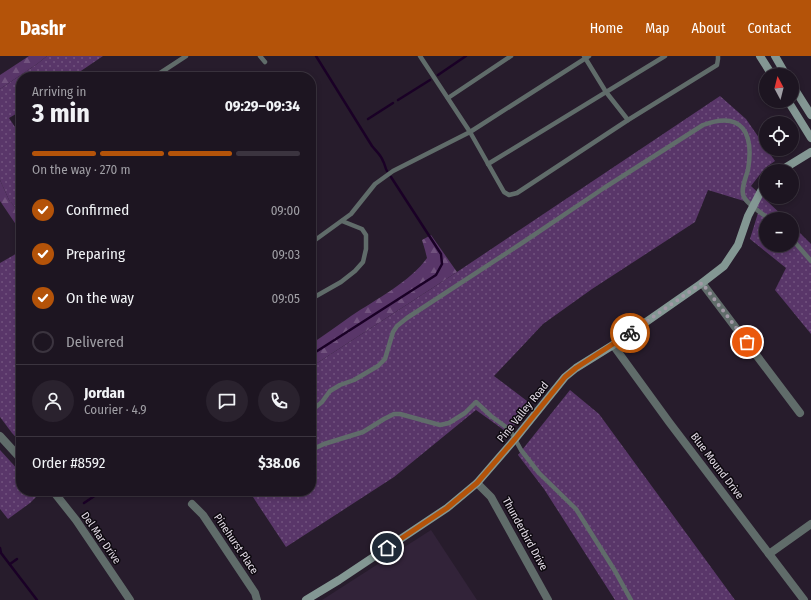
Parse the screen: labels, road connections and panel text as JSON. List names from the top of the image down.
{
  "streets": {
    "street": [
      "Pine Valley Road",
      "Blue Mound Drive",
      "Thunderbird Drive",
      "Del Mar Drive",
      "Pinehurst Place"
    ]
  },
  "crossings": [
    ["Pine Valley Road", "Blue Mound Drive"],
    ["Pine Valley Road", "Thunderbird Drive"]
  ],
  "north": "top",
  "page": {
    "header": "Dashr",
    "nav": [
      "Home",
      "Map",
      "About",
      "Contact"
    ],
    "map_buttons": ["+", "−"],
    "heading": ["3 min", "Arriving in", "09:29–09:34"],
    "panel": [
      "Jordan",
      "Courier · 4.9",
      "Order #8592",
      "$38.06"
    ],
    "bar": "On the way · 270 m",
    "list": [
      ["Confirmed", "09:00"],
      ["Preparing", "09:03"],
      ["On the way", "09:05"],
      "Delivered"
    ]
  }
}
